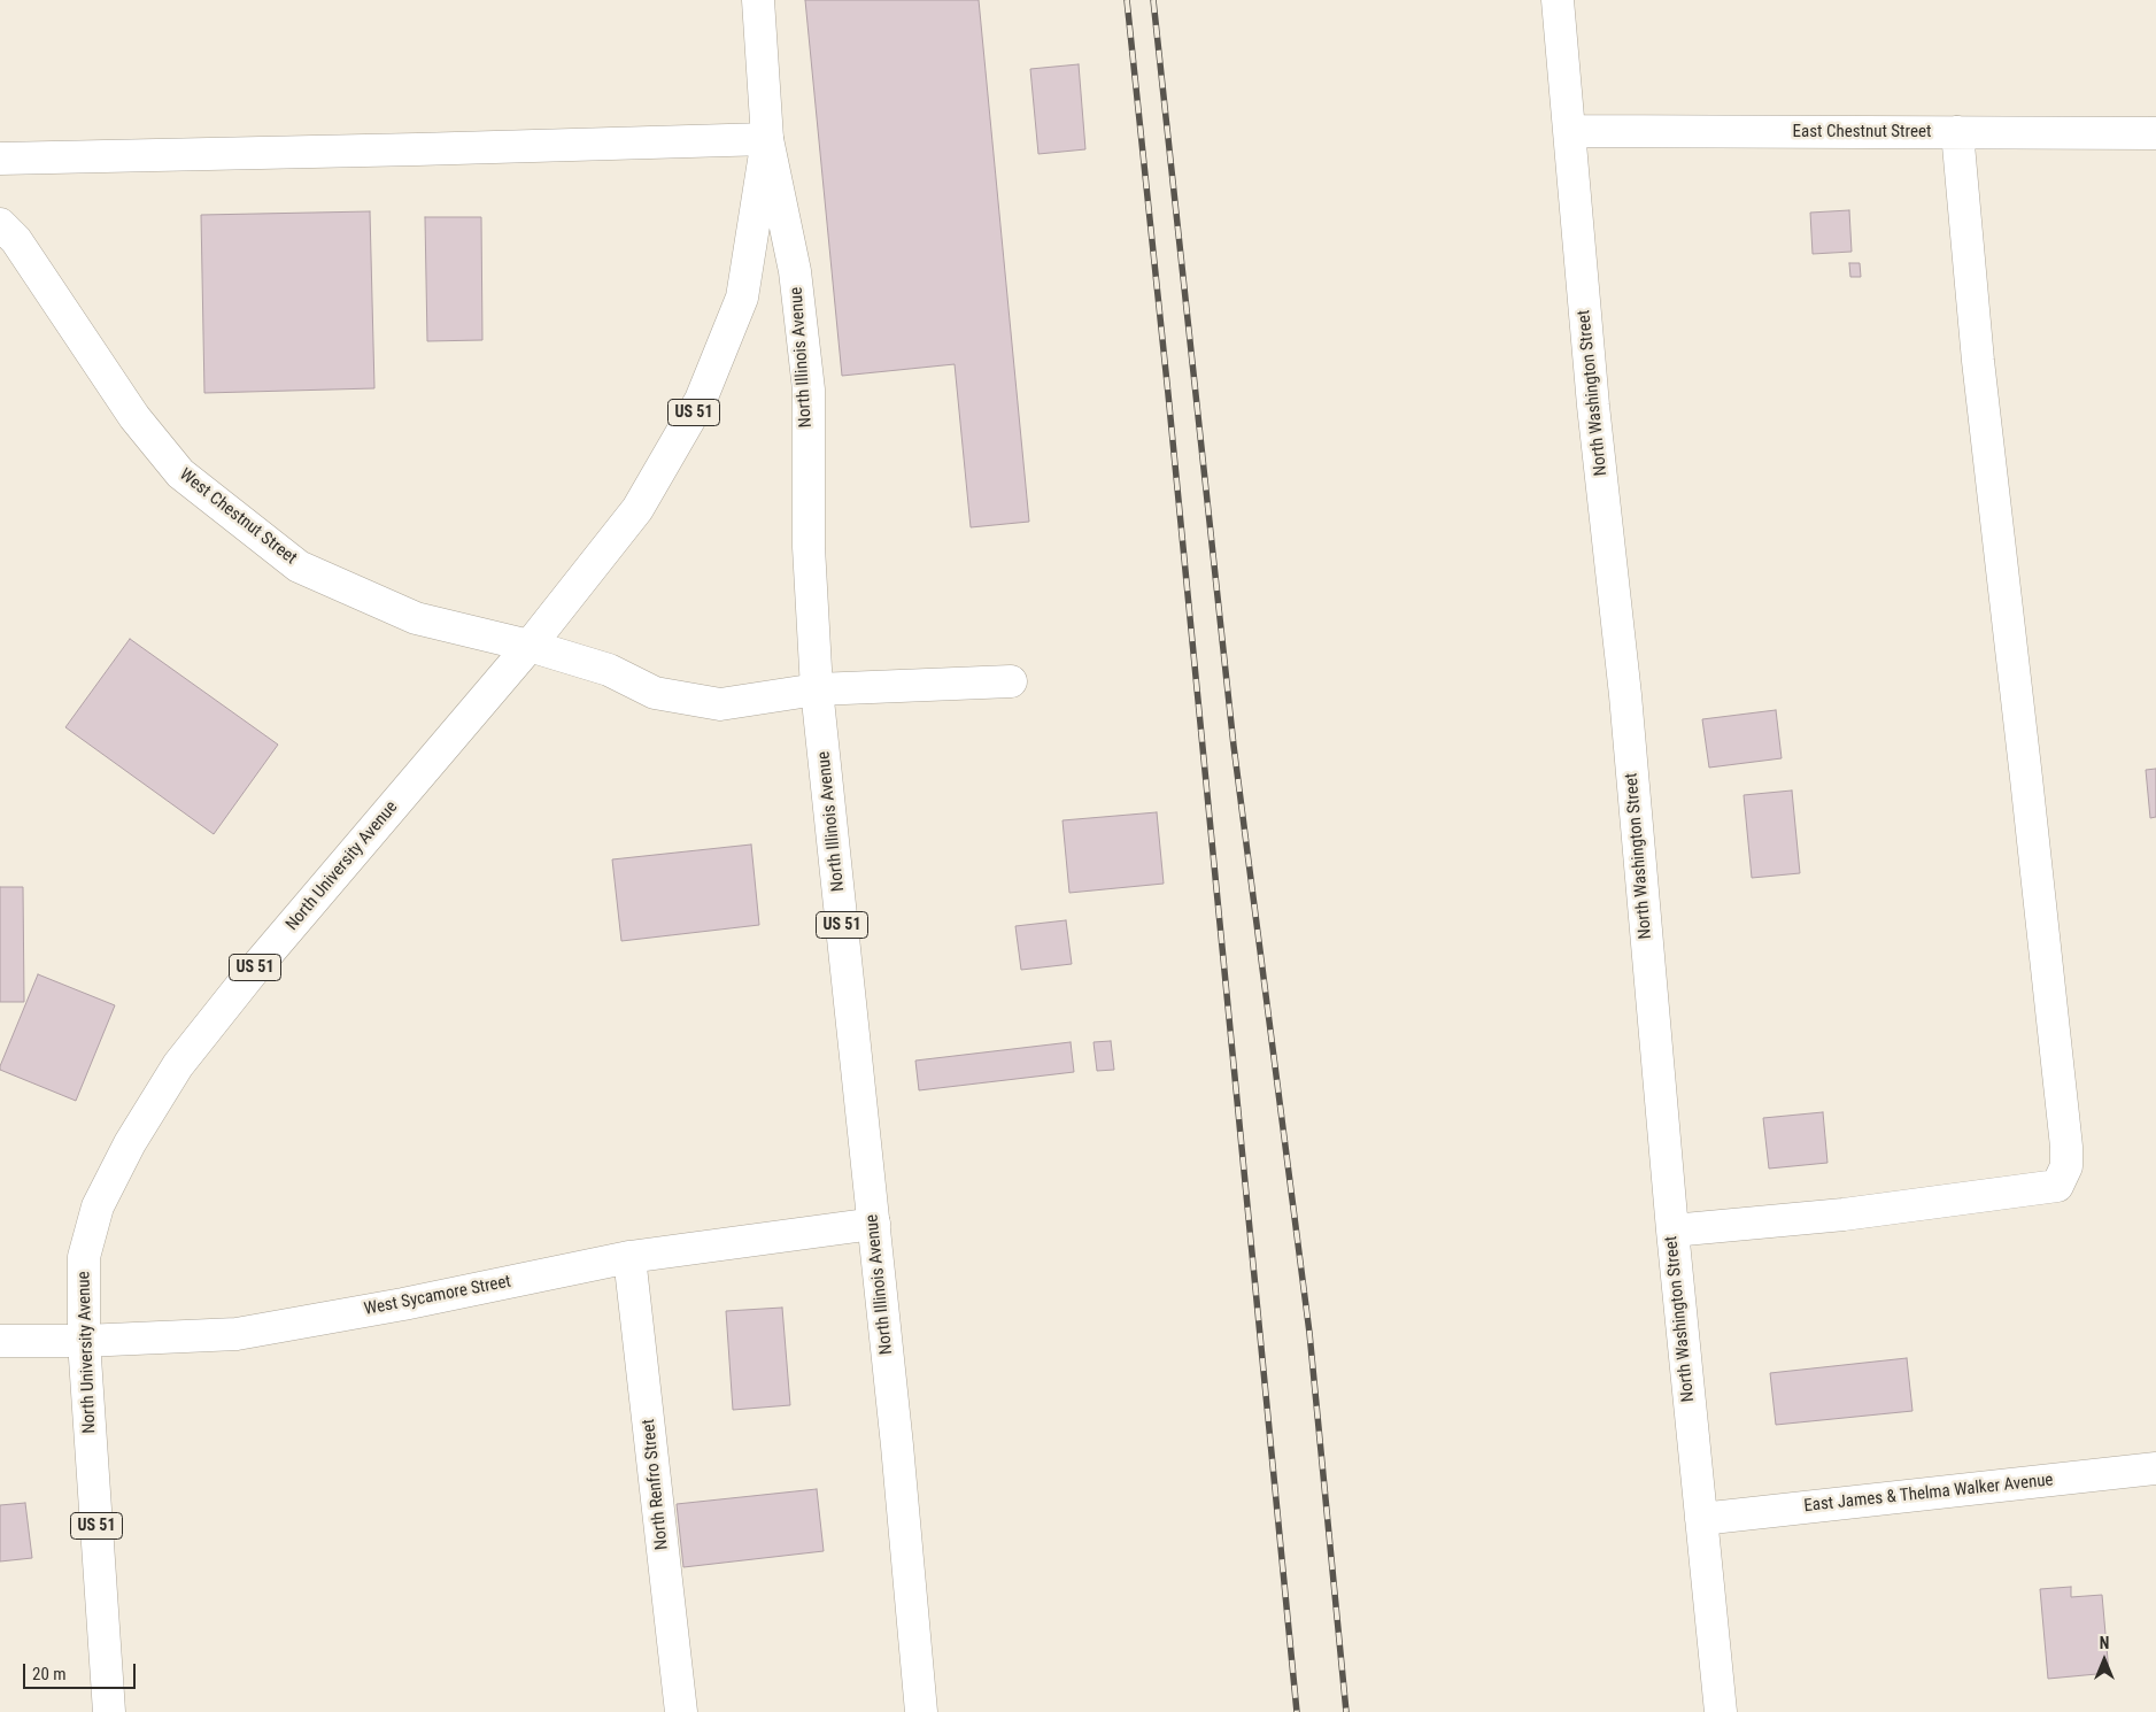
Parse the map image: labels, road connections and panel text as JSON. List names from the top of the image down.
{
  "streets": {
    "street": [
      "East Chestnut Street",
      "North Illinois Avenue",
      "North Washington Street",
      "US 51",
      "West Chestnut Street",
      "North University Avenue",
      "West Sycamore Street",
      "North Renfro Street",
      "East James & Thelma Walker Avenue"
    ]
  },
  "crossings": [
    ["East Chestnut Street", "North Washington Street"],
    ["North Illinois Avenue", "West Chestnut Street"],
    ["North Illinois Avenue", "North University Avenue"],
    ["North Illinois Avenue", "West Sycamore Street"],
    ["North Washington Street", "East James & Thelma Walker Avenue"],
    ["West Chestnut Street", "North University Avenue"],
    ["North University Avenue", "West Sycamore Street"],
    ["West Sycamore Street", "North Renfro Street"]
  ],
  "scale_bar": "20 m",
  "north": "top"
}
